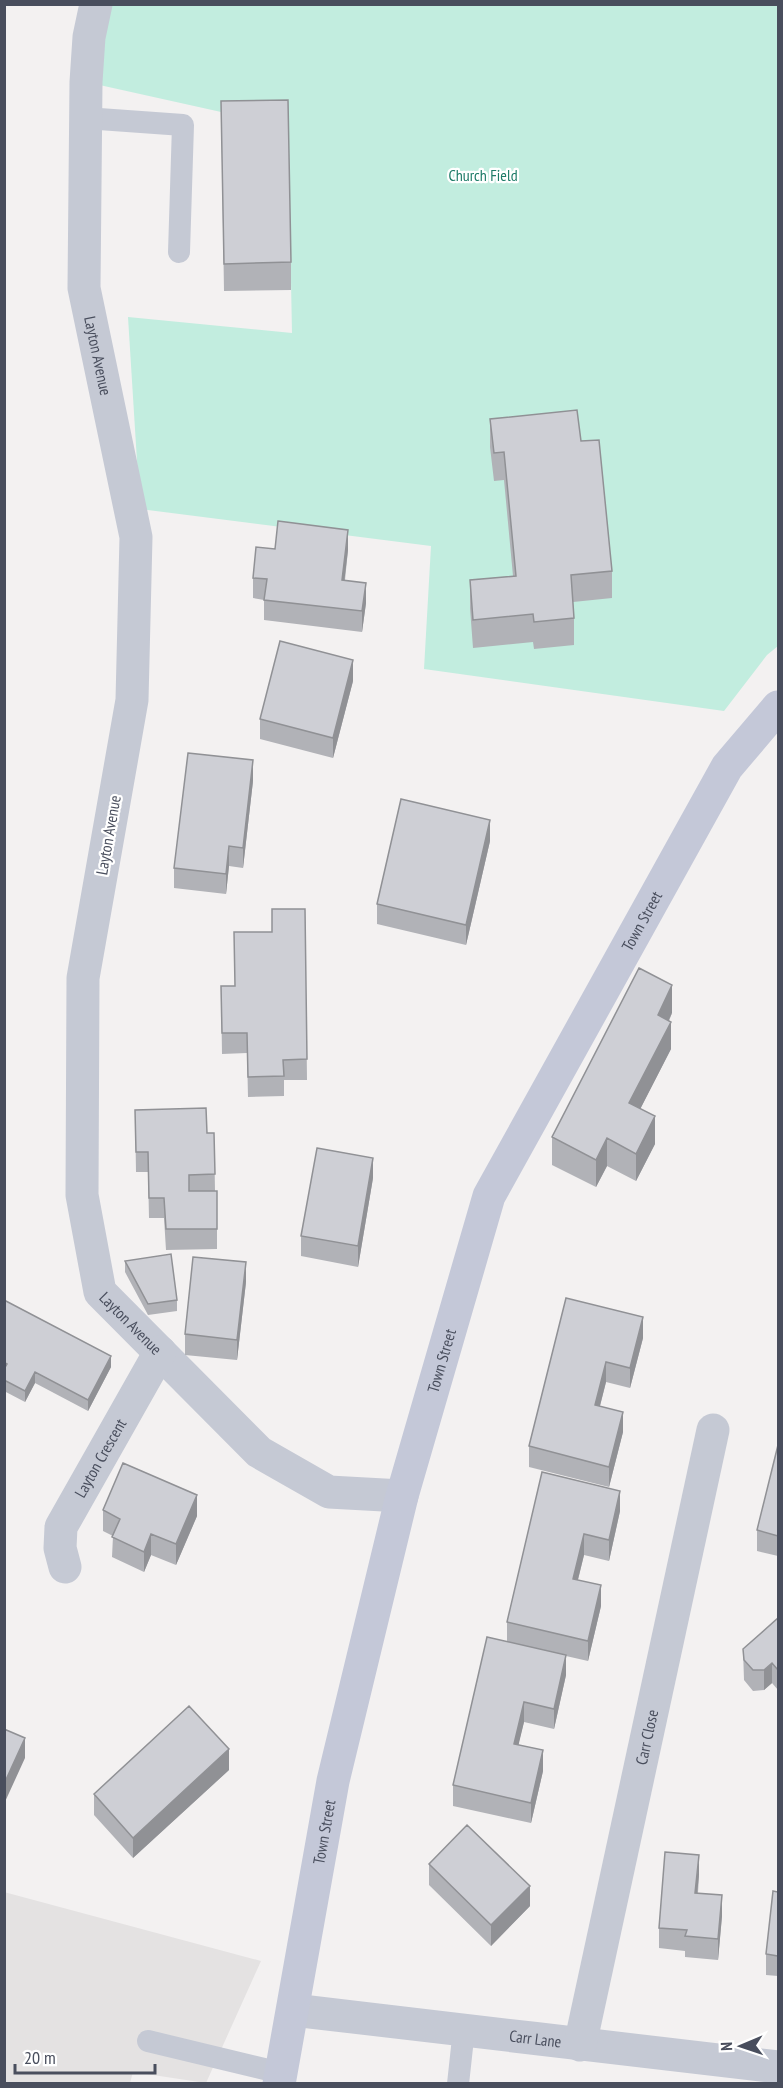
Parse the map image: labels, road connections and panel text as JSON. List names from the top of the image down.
{
  "streets": {
    "street": [
      "Layton Avenue",
      "Town Street",
      "Layton Crescent",
      "Carr Close",
      "Carr Lane"
    ]
  },
  "crossings": [
    ["Layton Avenue", "Town Street"],
    ["Layton Avenue", "Layton Crescent"],
    ["Town Street", "Carr Lane"],
    ["Carr Close", "Carr Lane"]
  ],
  "parks": ["Church Field"],
  "scale_bar": "20 m",
  "north": "left"
}
